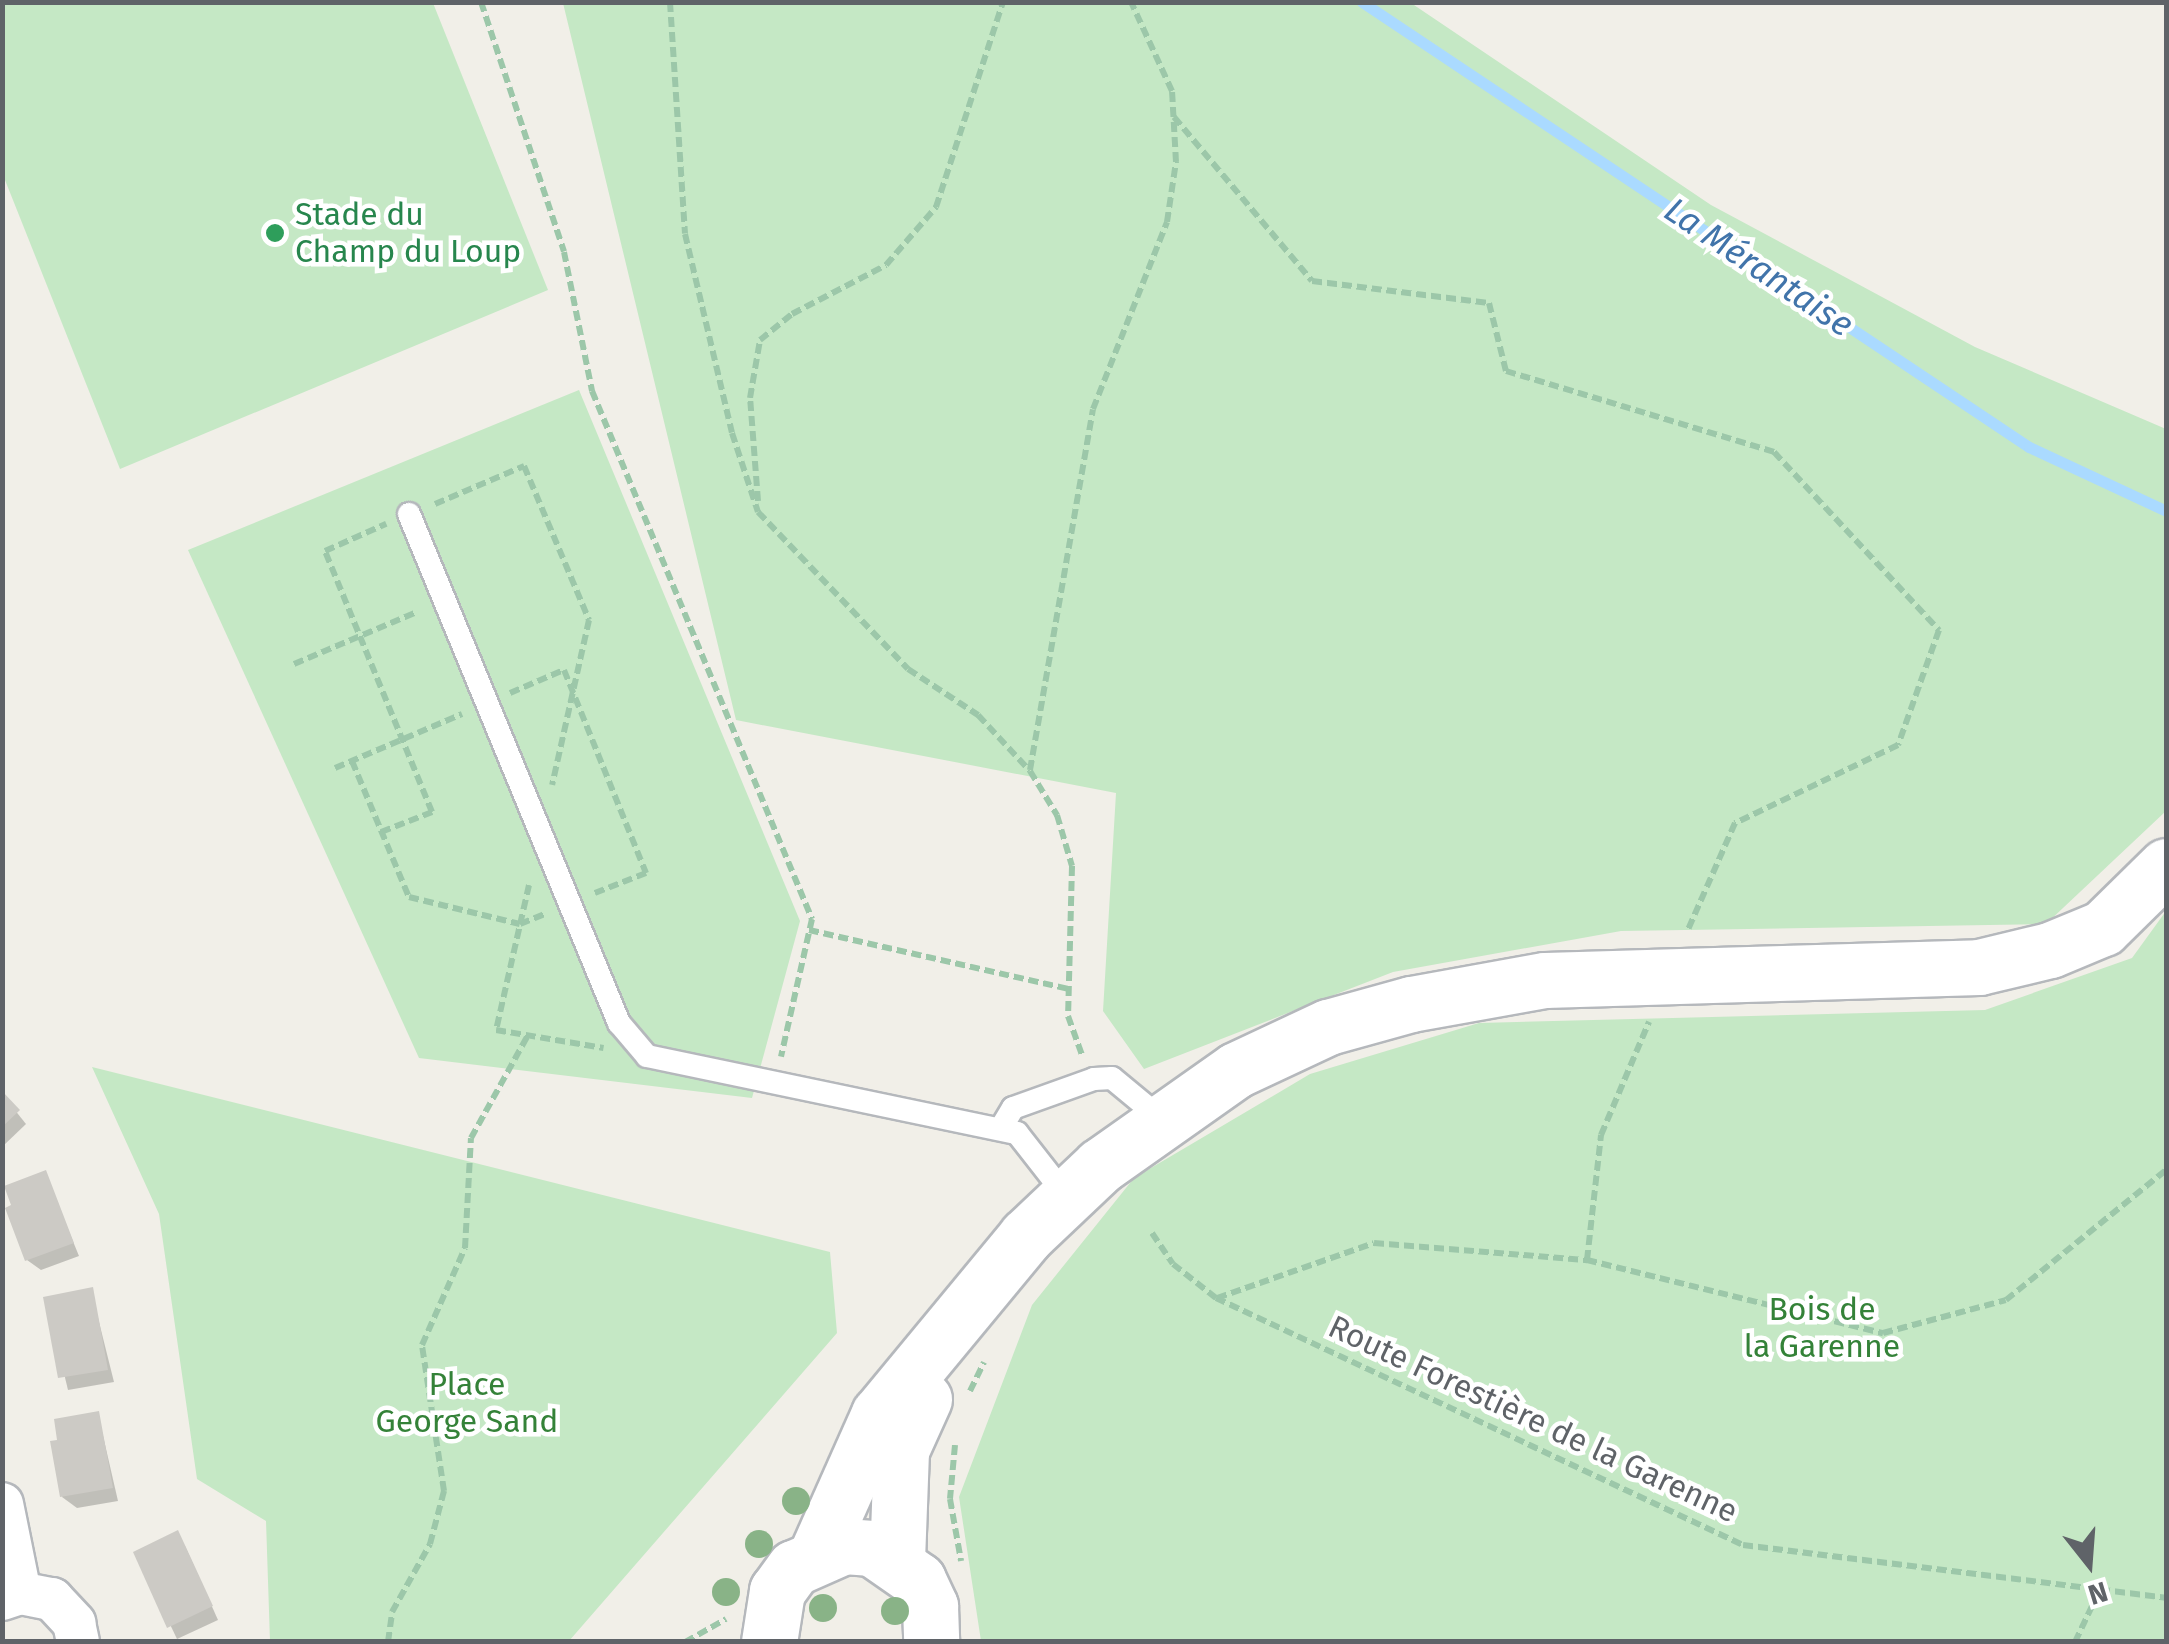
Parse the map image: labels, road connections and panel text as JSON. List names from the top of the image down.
{
  "streets": {
    "path": ["Route Forestière de la Garenne"]
  },
  "water": ["La Mérantaise"],
  "parks": ["Bois de la Garenne", "Place George Sand"],
  "places": ["Stade du Champ du Loup"],
  "north": "bottom"
}
